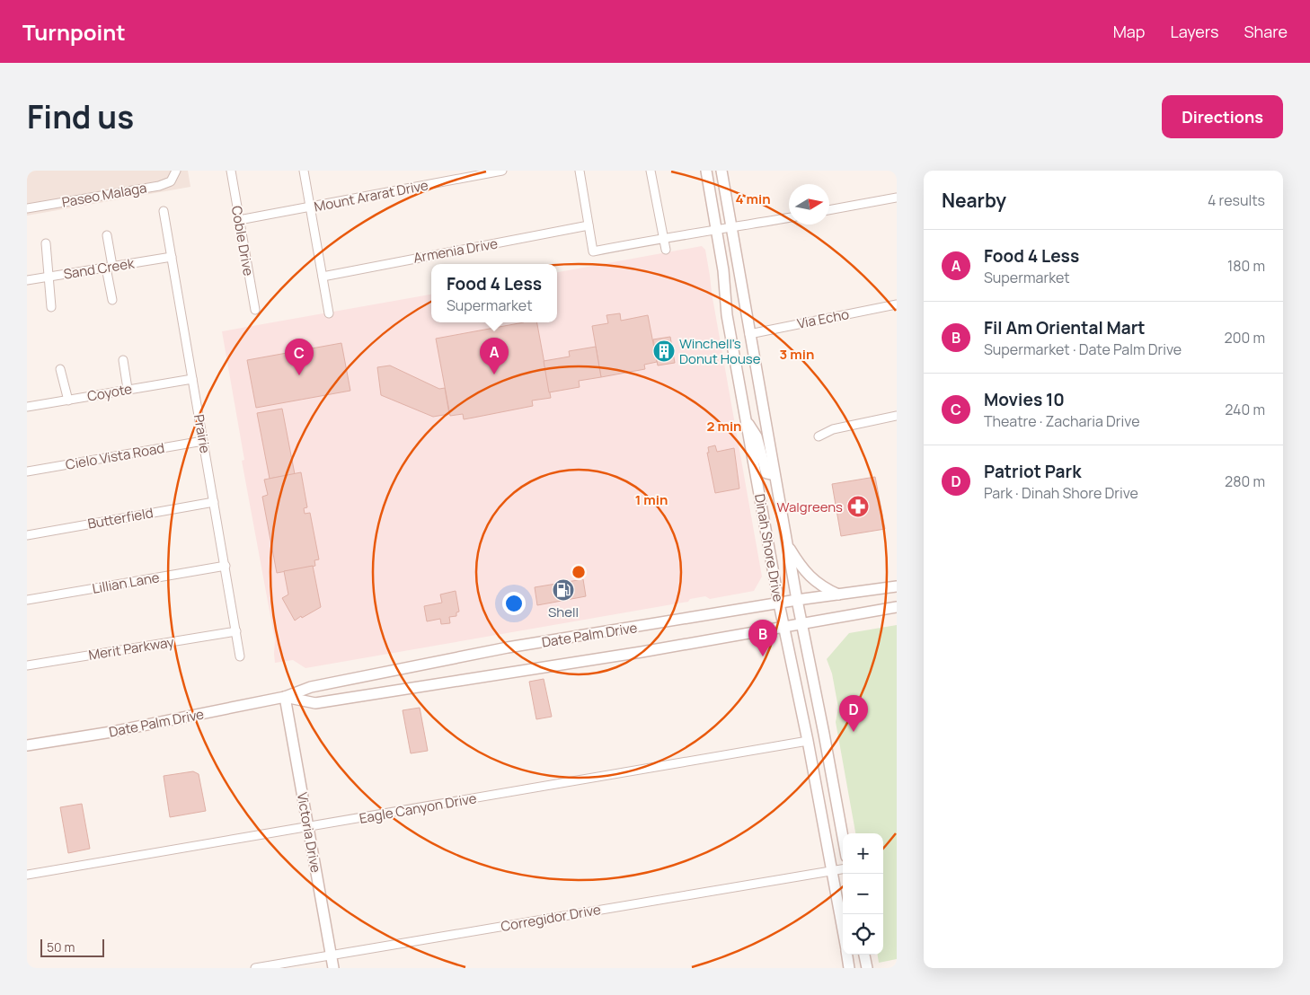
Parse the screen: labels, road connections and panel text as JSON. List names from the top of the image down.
{
  "streets": {
    "main road": ["Dinah Shore Drive", "Date Palm Drive", "Victoria Drive"],
    "street": [
      "Paseo Malaga",
      "Mount Ararat Drive",
      "Coble Drive",
      "Armenia Drive",
      "Sand Creek",
      "Via Echo",
      "Coyote",
      "Prairie",
      "Cielo Vista Road",
      "Butterfield",
      "Lillian Lane",
      "Merit Parkway",
      "Eagle Canyon Drive",
      "Corregidor Drive"
    ]
  },
  "crossings": [
    ["Mount Ararat Drive", "Coble Drive"],
    ["Sand Creek", "Prairie"],
    ["Via Echo", "Dinah Shore Drive"],
    ["Coyote", "Prairie"],
    ["Prairie", "Cielo Vista Road"],
    ["Prairie", "Butterfield"],
    ["Prairie", "Lillian Lane"],
    ["Prairie", "Merit Parkway"],
    ["Dinah Shore Drive", "Date Palm Drive"],
    ["Dinah Shore Drive", "Eagle Canyon Drive"],
    ["Dinah Shore Drive", "Corregidor Drive"],
    ["Date Palm Drive", "Victoria Drive"],
    ["Eagle Canyon Drive", "Victoria Drive"],
    ["Victoria Drive", "Corregidor Drive"]
  ],
  "places": {
    "building": ["Winchell's Donut House"],
    "pharmacy": ["Walgreens"],
    "fuel station": ["Shell"]
  },
  "scale_bar": "50 m",
  "north": "right",
  "page": {
    "header": "Turnpoint",
    "nav": ["Map", "Layers", "Share"],
    "title": "Find us",
    "buttons": "Directions",
    "heading": ["Nearby", "4 results"],
    "list": [
      {
        "mark": "A",
        "name": "Food 4 Less",
        "note": "Supermarket",
        "value": "180 m"
      },
      {
        "mark": "B",
        "name": "Fil Am Oriental Mart",
        "note": "Supermarket · Date Palm Drive",
        "value": "200 m"
      },
      {
        "mark": "C",
        "name": "Movies 10",
        "note": "Theatre · Zacharia Drive",
        "value": "240 m"
      },
      {
        "mark": "D",
        "name": "Patriot Park",
        "note": "Park · Dinah Shore Drive",
        "value": "280 m"
      }
    ],
    "popup": ["Food 4 Less", "Supermarket"],
    "pins": [
      "A",
      "C",
      "B",
      "D"
    ],
    "map_buttons": ["+", "−"],
    "scale": "50 m"
  },
  "rings": [
    "4 min",
    "3 min",
    "2 min",
    "1 min"
  ]
}
